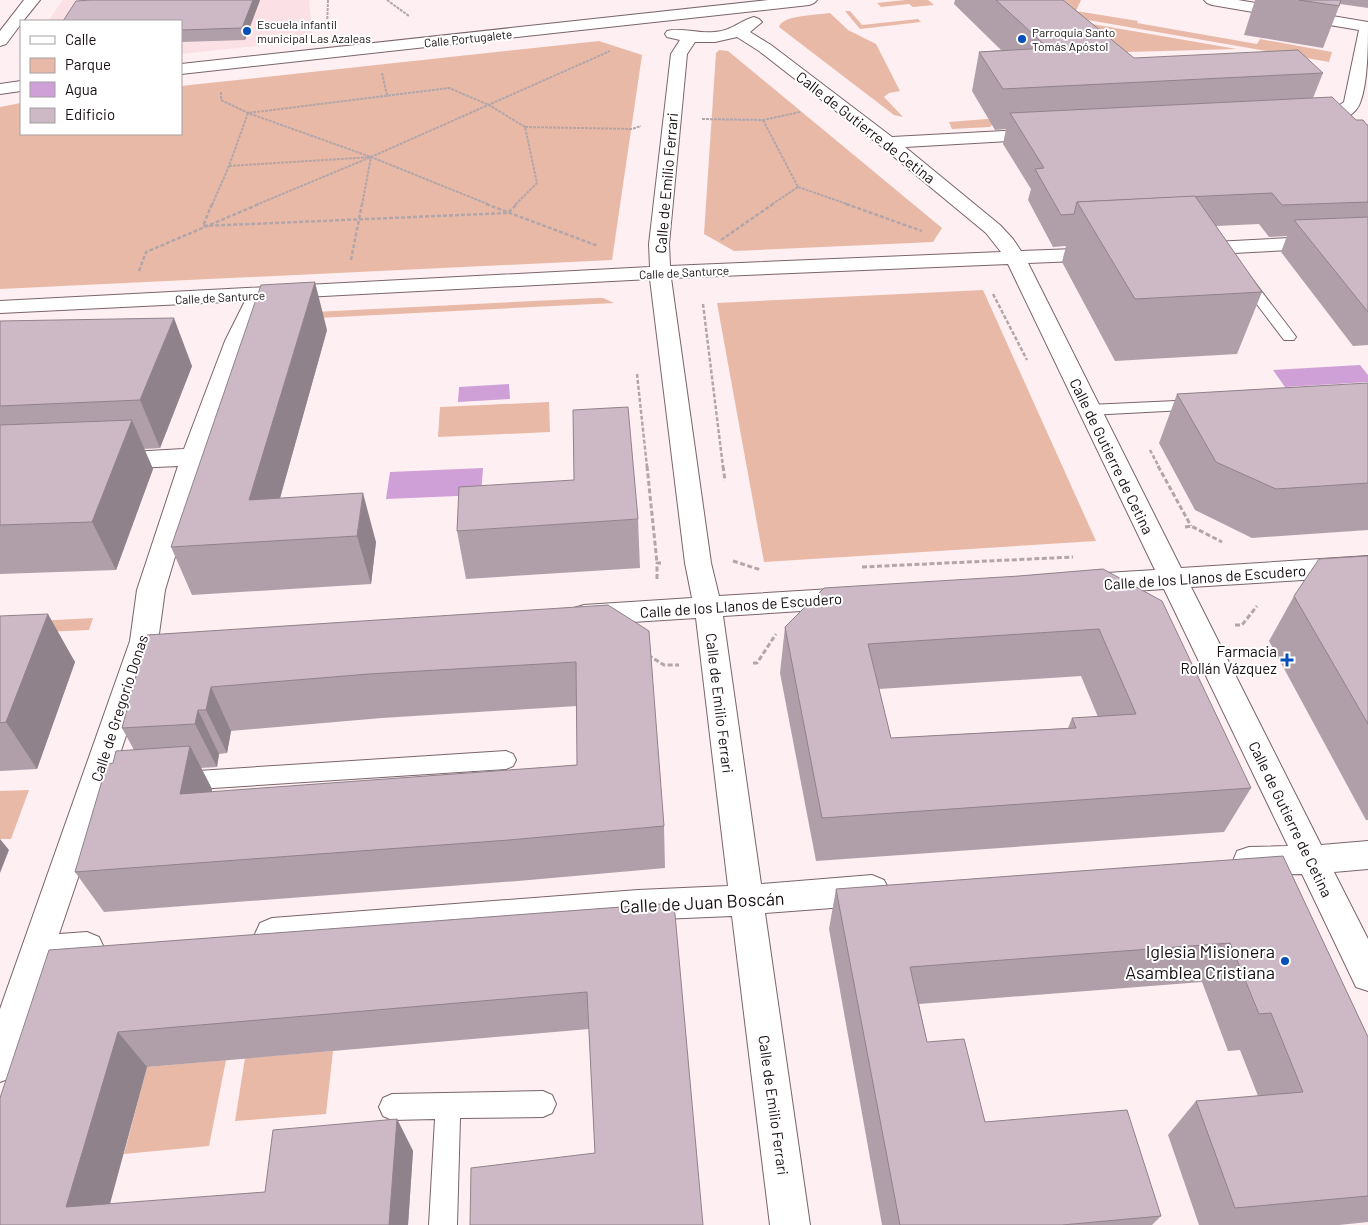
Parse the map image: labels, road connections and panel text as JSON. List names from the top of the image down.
{
  "streets": {
    "street": [
      "Calle Portugalete",
      "Calle de Gutierre de Cetina",
      "Calle de Emilio Ferrari",
      "Calle de Santurce",
      "Calle de los Llanos de Escudero",
      "Calle de Gregorio Donas",
      "Calle de Juan Boscán"
    ]
  },
  "crossings": [
    ["Calle de Gutierre de Cetina", "Calle de Santurce"],
    ["Calle de Gutierre de Cetina", "Calle de los Llanos de Escudero"],
    ["Calle de Emilio Ferrari", "Calle de Santurce"],
    ["Calle de Emilio Ferrari", "Calle de los Llanos de Escudero"],
    ["Calle de Emilio Ferrari", "Calle de Juan Boscán"],
    ["Calle de Santurce", "Calle de Gregorio Donas"]
  ],
  "places": {
    "other": ["Escuela infantil municipal Las Azaleas", "Parroquia Santo Tomás Apóstol", "Iglesia Misionera Asamblea Cristiana"],
    "health": ["Farmacia Rollán Vázquez"]
  },
  "legend": [
    "Calle",
    "Parque",
    "Agua",
    "Edificio"
  ]
}
